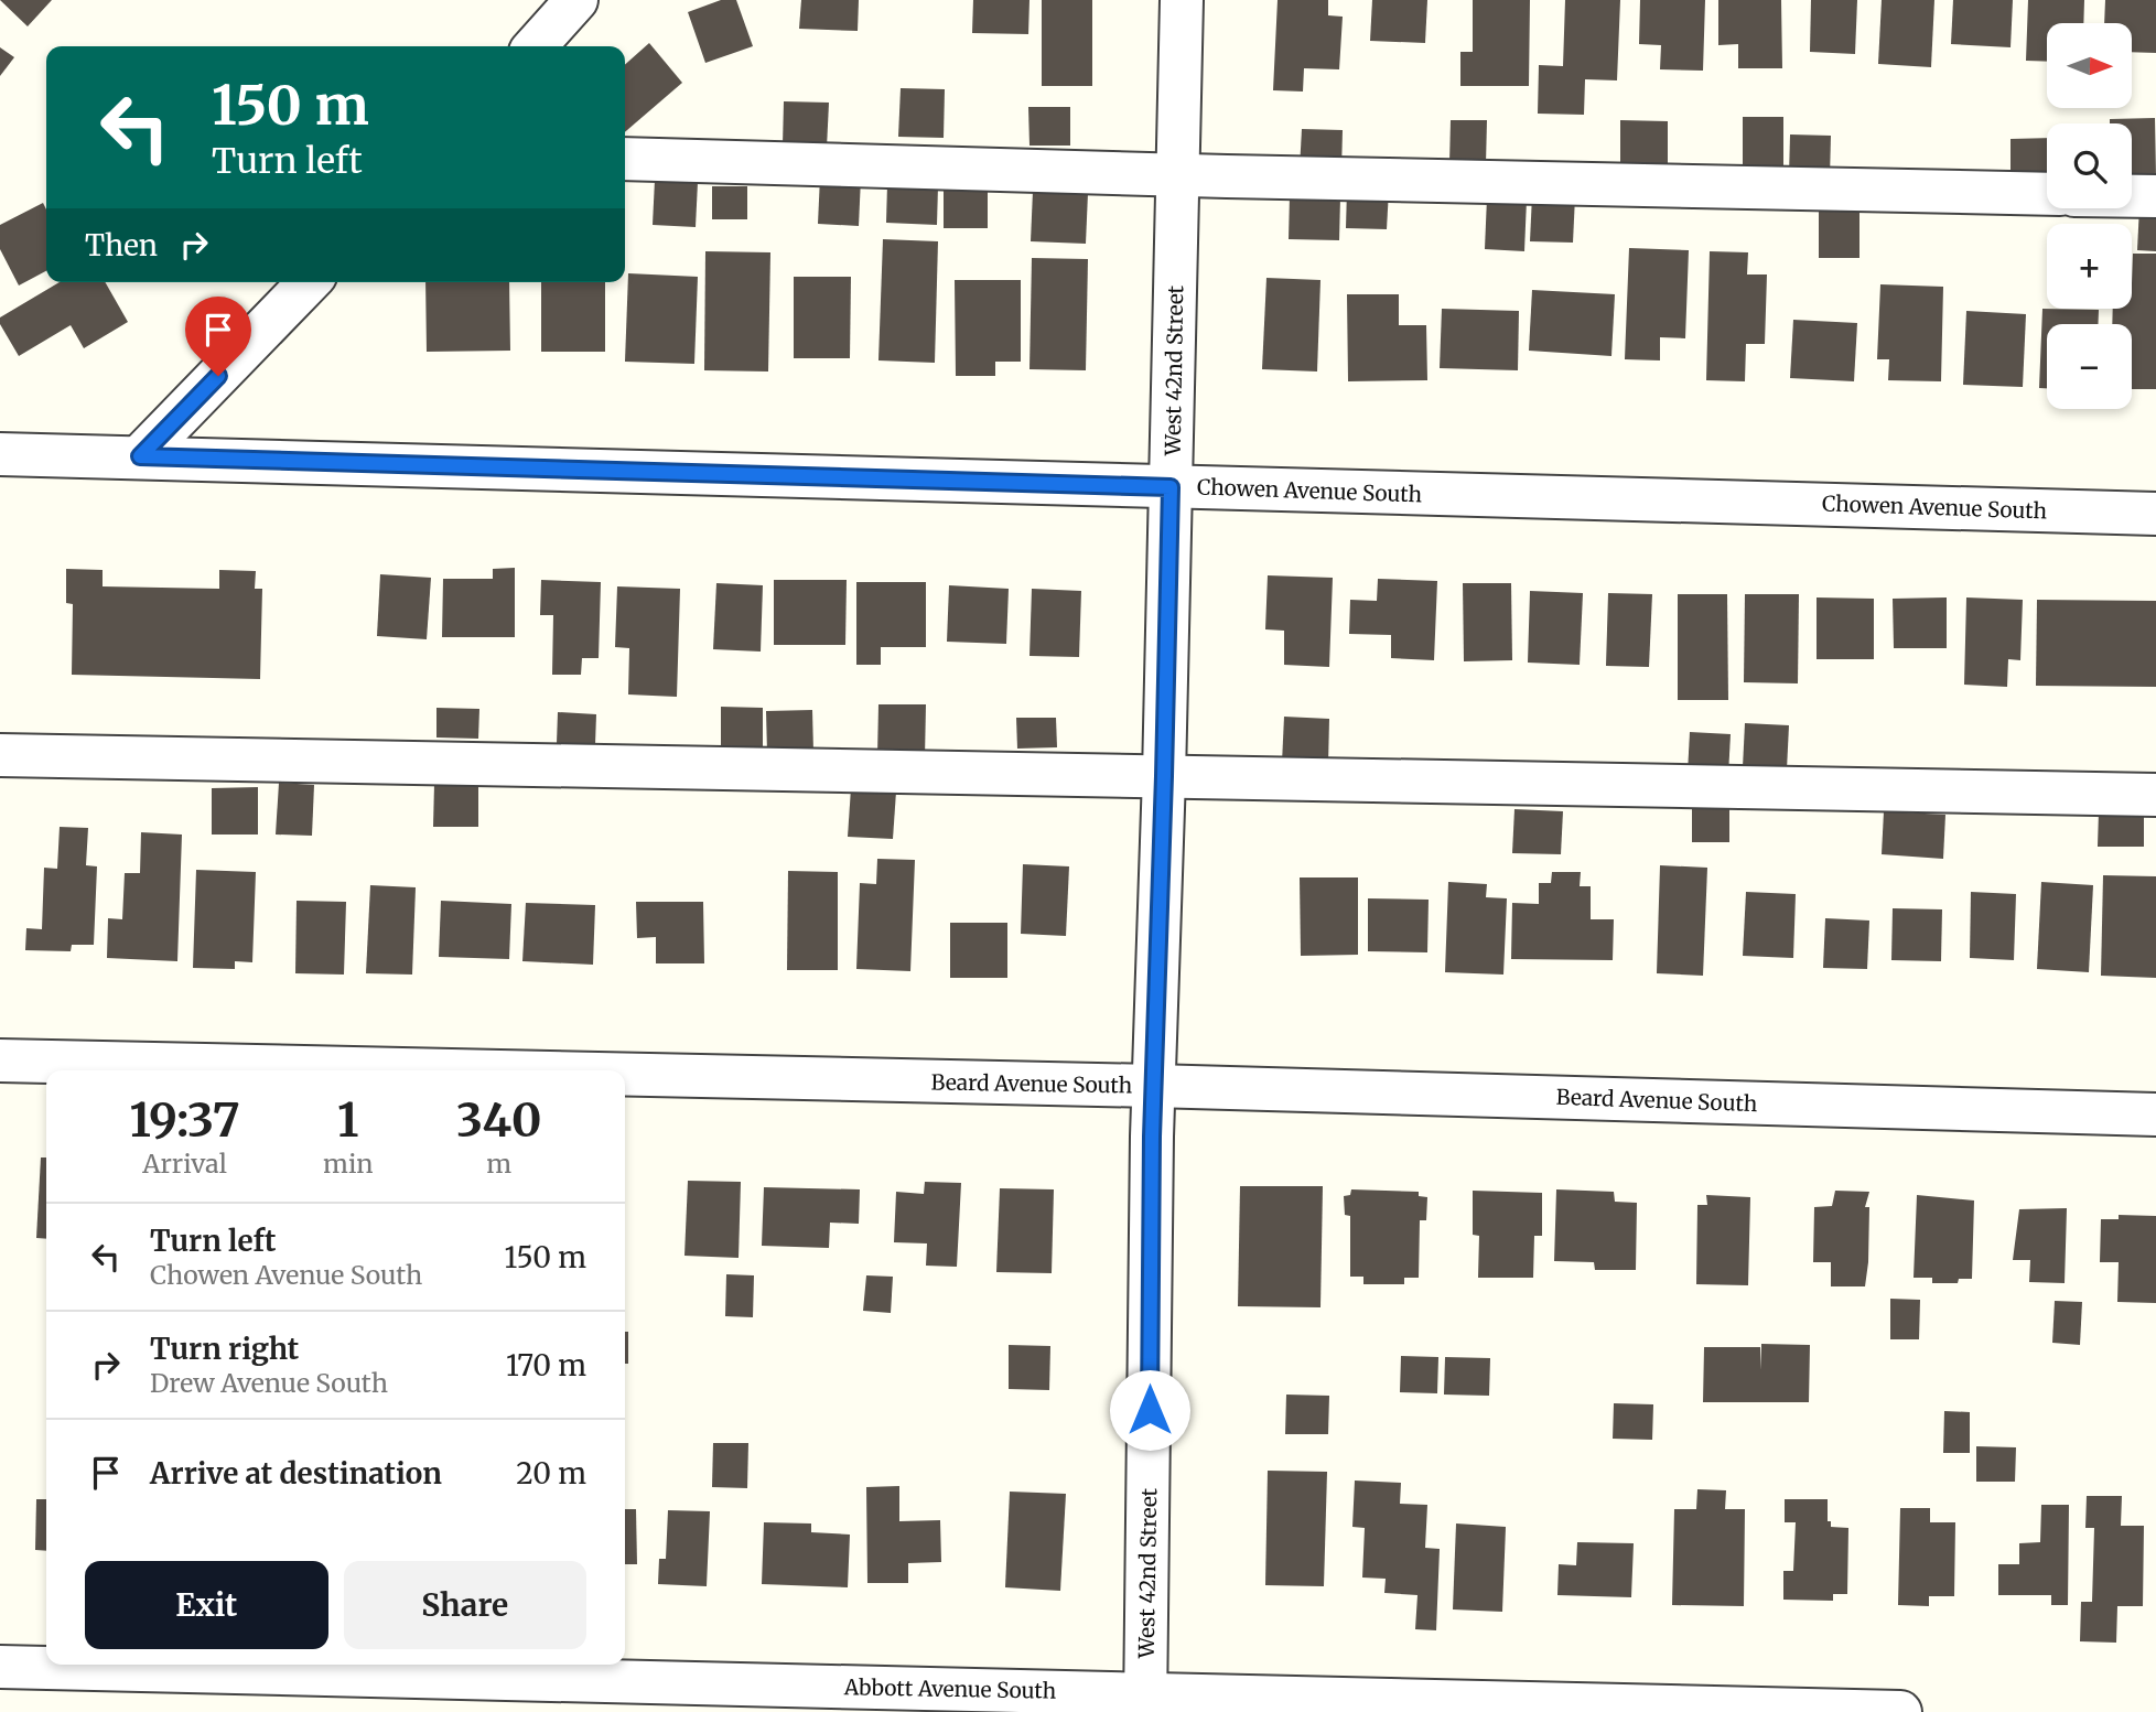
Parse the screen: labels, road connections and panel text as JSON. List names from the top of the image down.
{
  "streets": {
    "street": [
      "West 42nd Street",
      "Chowen Avenue South",
      "Beard Avenue South",
      "Abbott Avenue South"
    ]
  },
  "crossings": [
    ["West 42nd Street", "Chowen Avenue South"],
    ["West 42nd Street", "Beard Avenue South"],
    ["West 42nd Street", "Abbott Avenue South"]
  ],
  "north": "right",
  "page": {
    "map_buttons": ["+", "−"],
    "turn": ["150 m", "Turn left"],
    "then": "Then",
    "eta": [
      "19:37",
      "Arrival",
      "1",
      "min",
      "340",
      "m"
    ],
    "list": [
      {
        "name": "Turn left",
        "note": "Chowen Avenue South",
        "value": "150 m"
      },
      {
        "name": "Turn right",
        "note": "Drew Avenue South",
        "value": "170 m"
      },
      {
        "name": "Arrive at destination",
        "value": "20 m"
      }
    ],
    "buttons": ["Exit", "Share"]
  }
}
